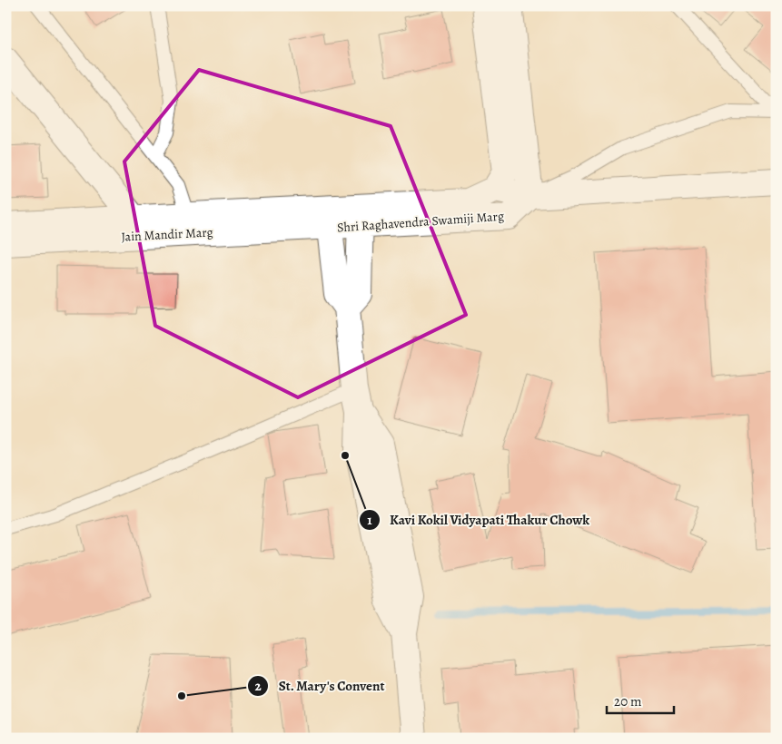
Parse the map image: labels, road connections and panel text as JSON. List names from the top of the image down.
{
  "streets": {
    "street": ["Shri Raghavendra Swamiji Marg", "Jain Mandir Marg"]
  },
  "crossings": [
    ["Shri Raghavendra Swamiji Marg", "Jain Mandir Marg"]
  ],
  "places": ["Kavi Kokil Vidyapati Thakur Chowk", "St. Mary's Convent"],
  "scale_bar": "20 m"
}
